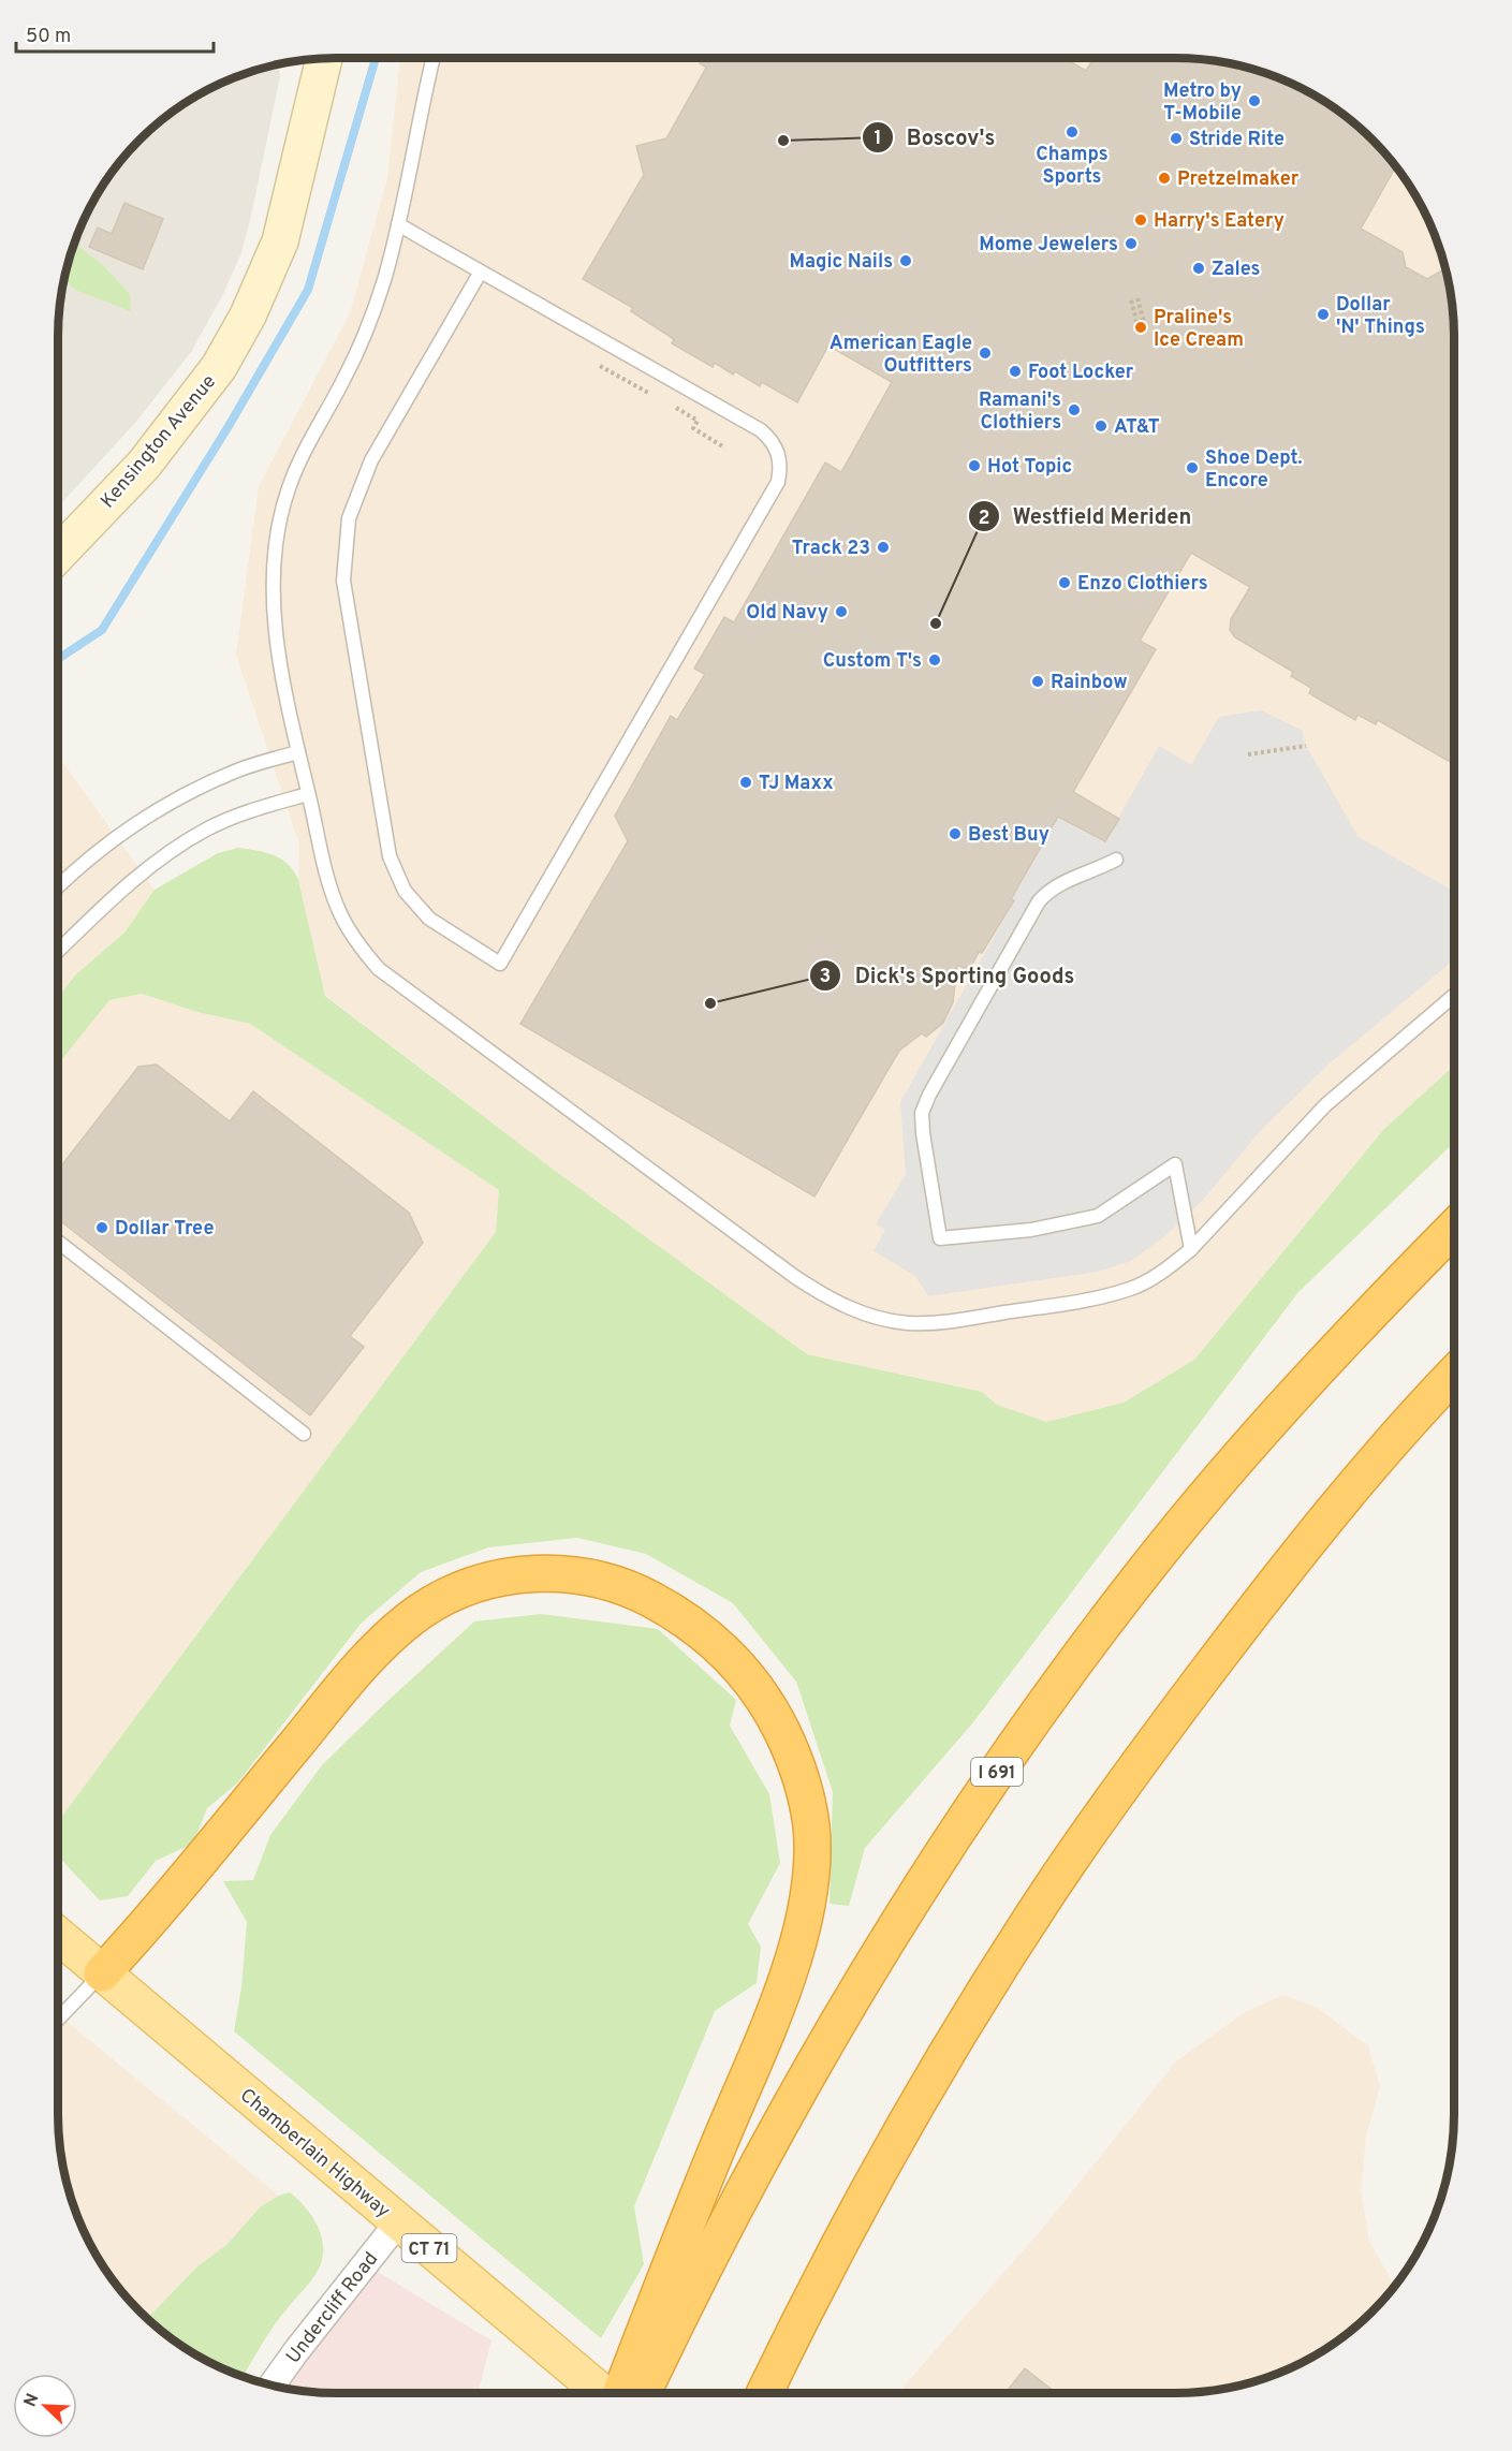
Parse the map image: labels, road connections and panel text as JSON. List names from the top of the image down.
{
  "streets": {
    "highway": ["I 691"],
    "main road": ["Kensington Avenue", "Chamberlain Highway", "CT 71"],
    "street": ["Undercliff Road"]
  },
  "crossings": [
    ["Chamberlain Highway", "Undercliff Road"]
  ],
  "places": [
    "Metro by T-Mobile",
    "Champs Sports",
    "Stride Rite",
    "Boscov's",
    "Pretzelmaker",
    "Harry's Eatery",
    "Mome Jewelers",
    "Magic Nails",
    "Zales",
    "Dollar 'N' Things",
    "Praline's Ice Cream",
    "American Eagle Outfitters",
    "Foot Locker",
    "Ramani's Clothiers",
    "AT&T",
    "Hot Topic",
    "Shoe Dept. Encore",
    "Track 23",
    "Enzo Clothiers",
    "Old Navy",
    "Westfield Meriden",
    "Custom T's",
    "Rainbow",
    "TJ Maxx",
    "Best Buy",
    "Dick's Sporting Goods",
    "Dollar Tree"
  ],
  "scale_bar": "50 m",
  "north": "top left"
}
